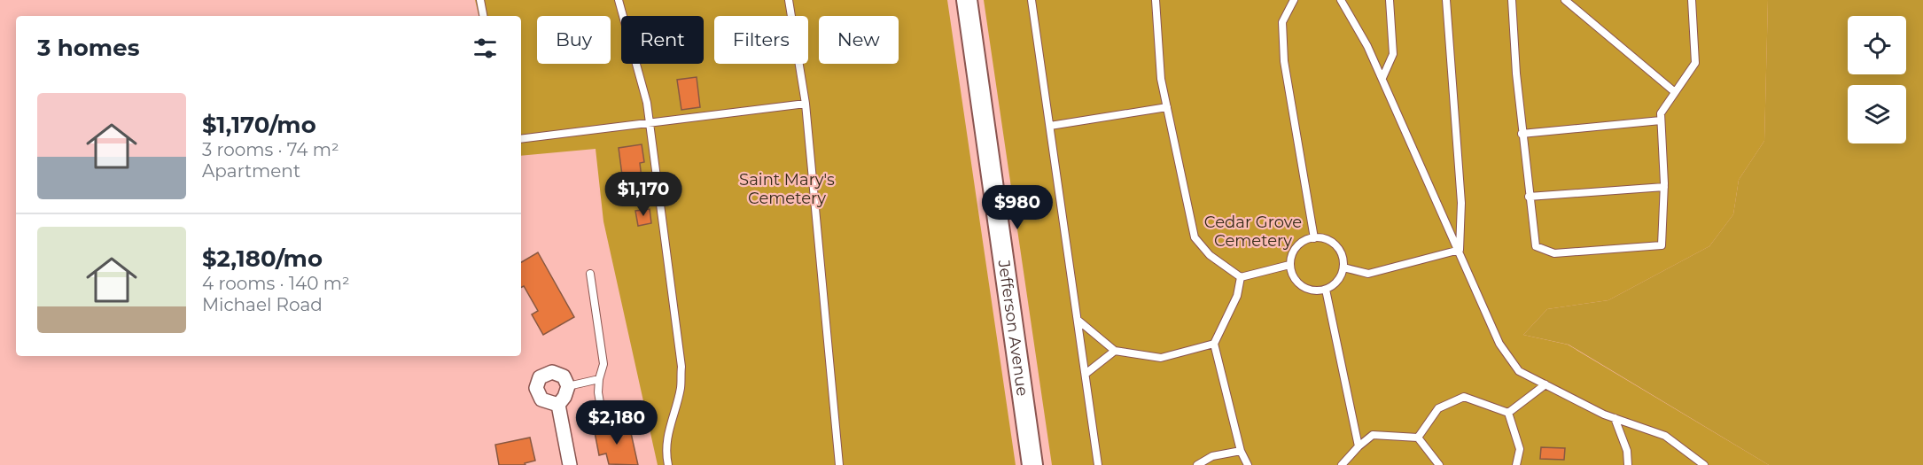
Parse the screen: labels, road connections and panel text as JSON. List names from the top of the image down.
{
  "streets": {
    "main road": ["Jefferson Avenue"]
  },
  "parks": ["Saint Mary's Cemetery", "Cedar Grove Cemetery"],
  "page": {
    "chip": [
      "Buy",
      "Rent",
      "Filters",
      "New"
    ],
    "heading": "3 homes",
    "list": [
      {
        "name": "$1,170/mo",
        "note": "3 rooms · 74 m² · Apartment"
      },
      {
        "name": "$2,180/mo",
        "note": "4 rooms · 140 m² · Michael Road"
      }
    ],
    "price": ["$1,170", "$980", "$2,180"]
  }
}
